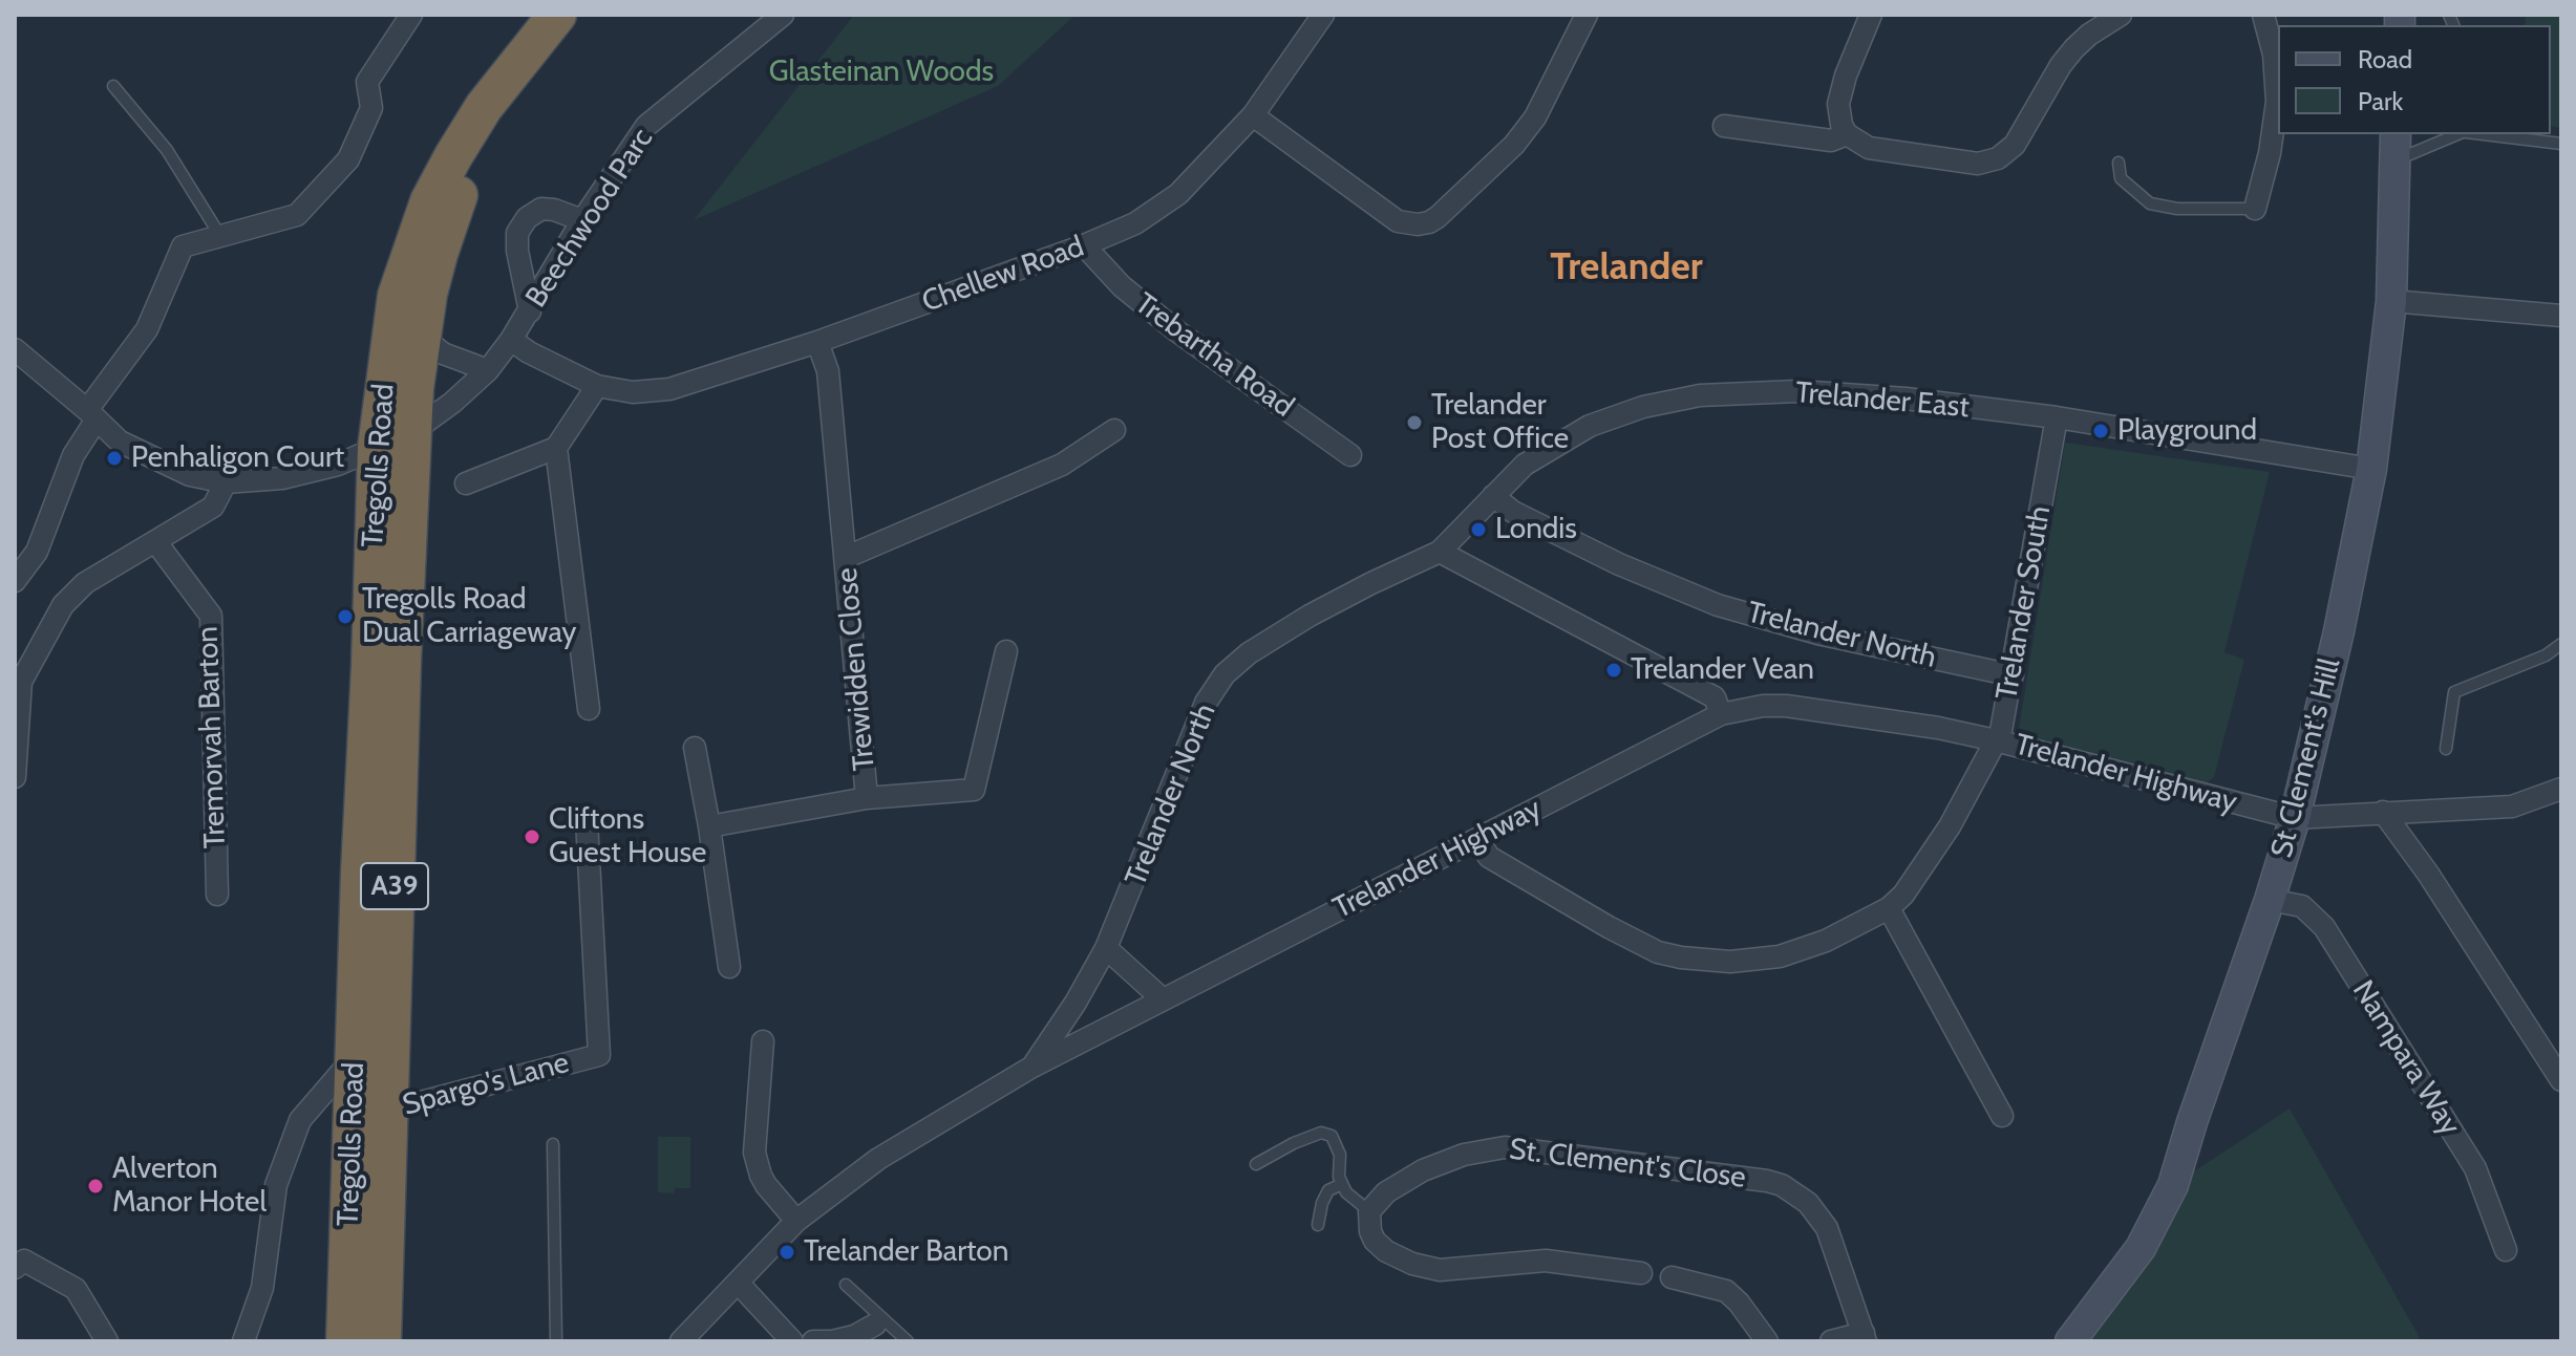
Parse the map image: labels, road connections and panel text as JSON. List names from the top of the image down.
{
  "streets": {
    "highway": ["Tregolls Road", "A39"],
    "street": [
      "Beechwood Parc",
      "Chellew Road",
      "Trebartha Road",
      "Trelander East",
      "Trelander South",
      "Trelander North",
      "Trewidden Close",
      "Tremorvah Barton",
      "St Clement's Hill",
      "Trelander Highway",
      "Nampara Way",
      "Spargo's Lane",
      "St. Clement's Close"
    ]
  },
  "crossings": [
    ["Beechwood Parc", "Chellew Road"],
    ["Beechwood Parc", "Tregolls Road"],
    ["Chellew Road", "Trebartha Road"],
    ["Chellew Road", "Trewidden Close"],
    ["Trelander East", "Trelander South"],
    ["Trelander East", "Trelander North"],
    ["Trelander East", "St Clement's Hill"],
    ["Tregolls Road", "Spargo's Lane"],
    ["Trelander South", "Trelander North"],
    ["Trelander South", "Trelander Highway"],
    ["Trelander North", "Trelander Highway"],
    ["St Clement's Hill", "Trelander Highway"],
    ["St Clement's Hill", "Nampara Way"]
  ],
  "districts": ["Trelander"],
  "parks": ["Glasteinan Woods"],
  "places": [
    "Trelander Post Office",
    "Playground",
    "Penhaligon Court",
    "Londis",
    "Tregolls Road Dual Carriageway",
    "Trelander Vean",
    "Cliftons Guest House",
    "Alverton Manor Hotel",
    "Trelander Barton"
  ],
  "legend": ["Road", "Park"]
}
